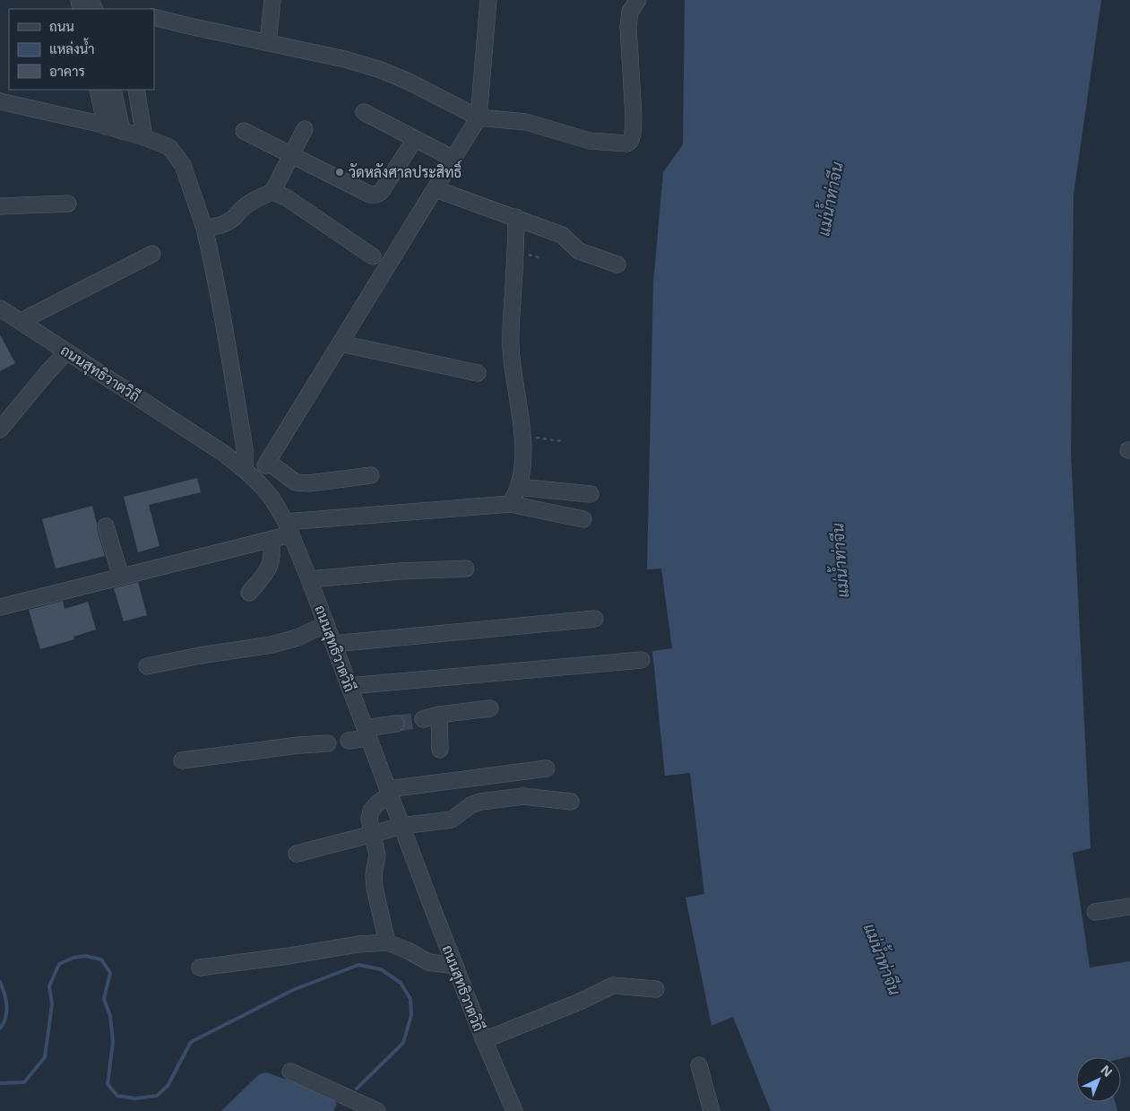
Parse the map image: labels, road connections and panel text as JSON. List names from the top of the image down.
{
  "streets": {
    "street": ["ถนนสุทธิวาตวิถี"]
  },
  "water": ["แม่น้ำท่าจีน"],
  "places": ["วัดหลังศาลประสิทธิ์"],
  "legend": ["ถนน", "แหล่งน้ำ", "อาคาร"],
  "north": "top right"
}
